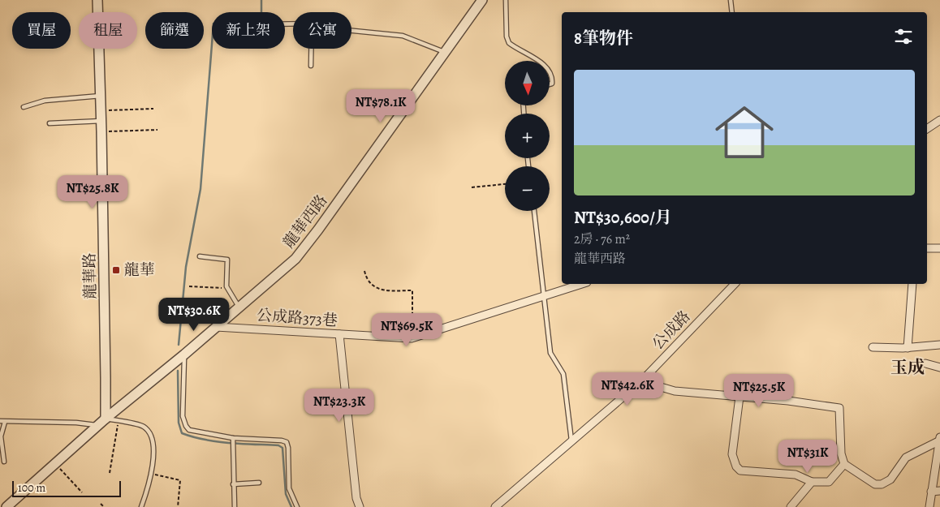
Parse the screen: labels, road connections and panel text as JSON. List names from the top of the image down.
{
  "streets": {
    "street": [
      "龍華西路",
      "龍華路",
      "公成路373巷",
      "公成路"
    ]
  },
  "crossings": [
    ["龍華西路", "龍華路"],
    ["龍華西路", "公成路373巷"]
  ],
  "districts": ["玉成"],
  "places": {
    "transit": ["龍華"]
  },
  "scale_bar": "100 m",
  "north": "bottom",
  "page": {
    "chip": [
      "買屋",
      "租屋",
      "篩選",
      "新上架",
      "公寓"
    ],
    "heading": "8筆物件",
    "map_buttons": ["+", "−"],
    "list": [
      {
        "name": "NT$30,600/月",
        "note": "2房 · 76 m² · 龍華西路"
      }
    ],
    "price": [
      "NT$78.1K",
      "NT$25.8K",
      "NT$30.6K",
      "NT$69.5K",
      "NT$42.6K",
      "NT$25.5K",
      "NT$23.3K",
      "NT$31K"
    ],
    "scale": "100 m"
  }
}
